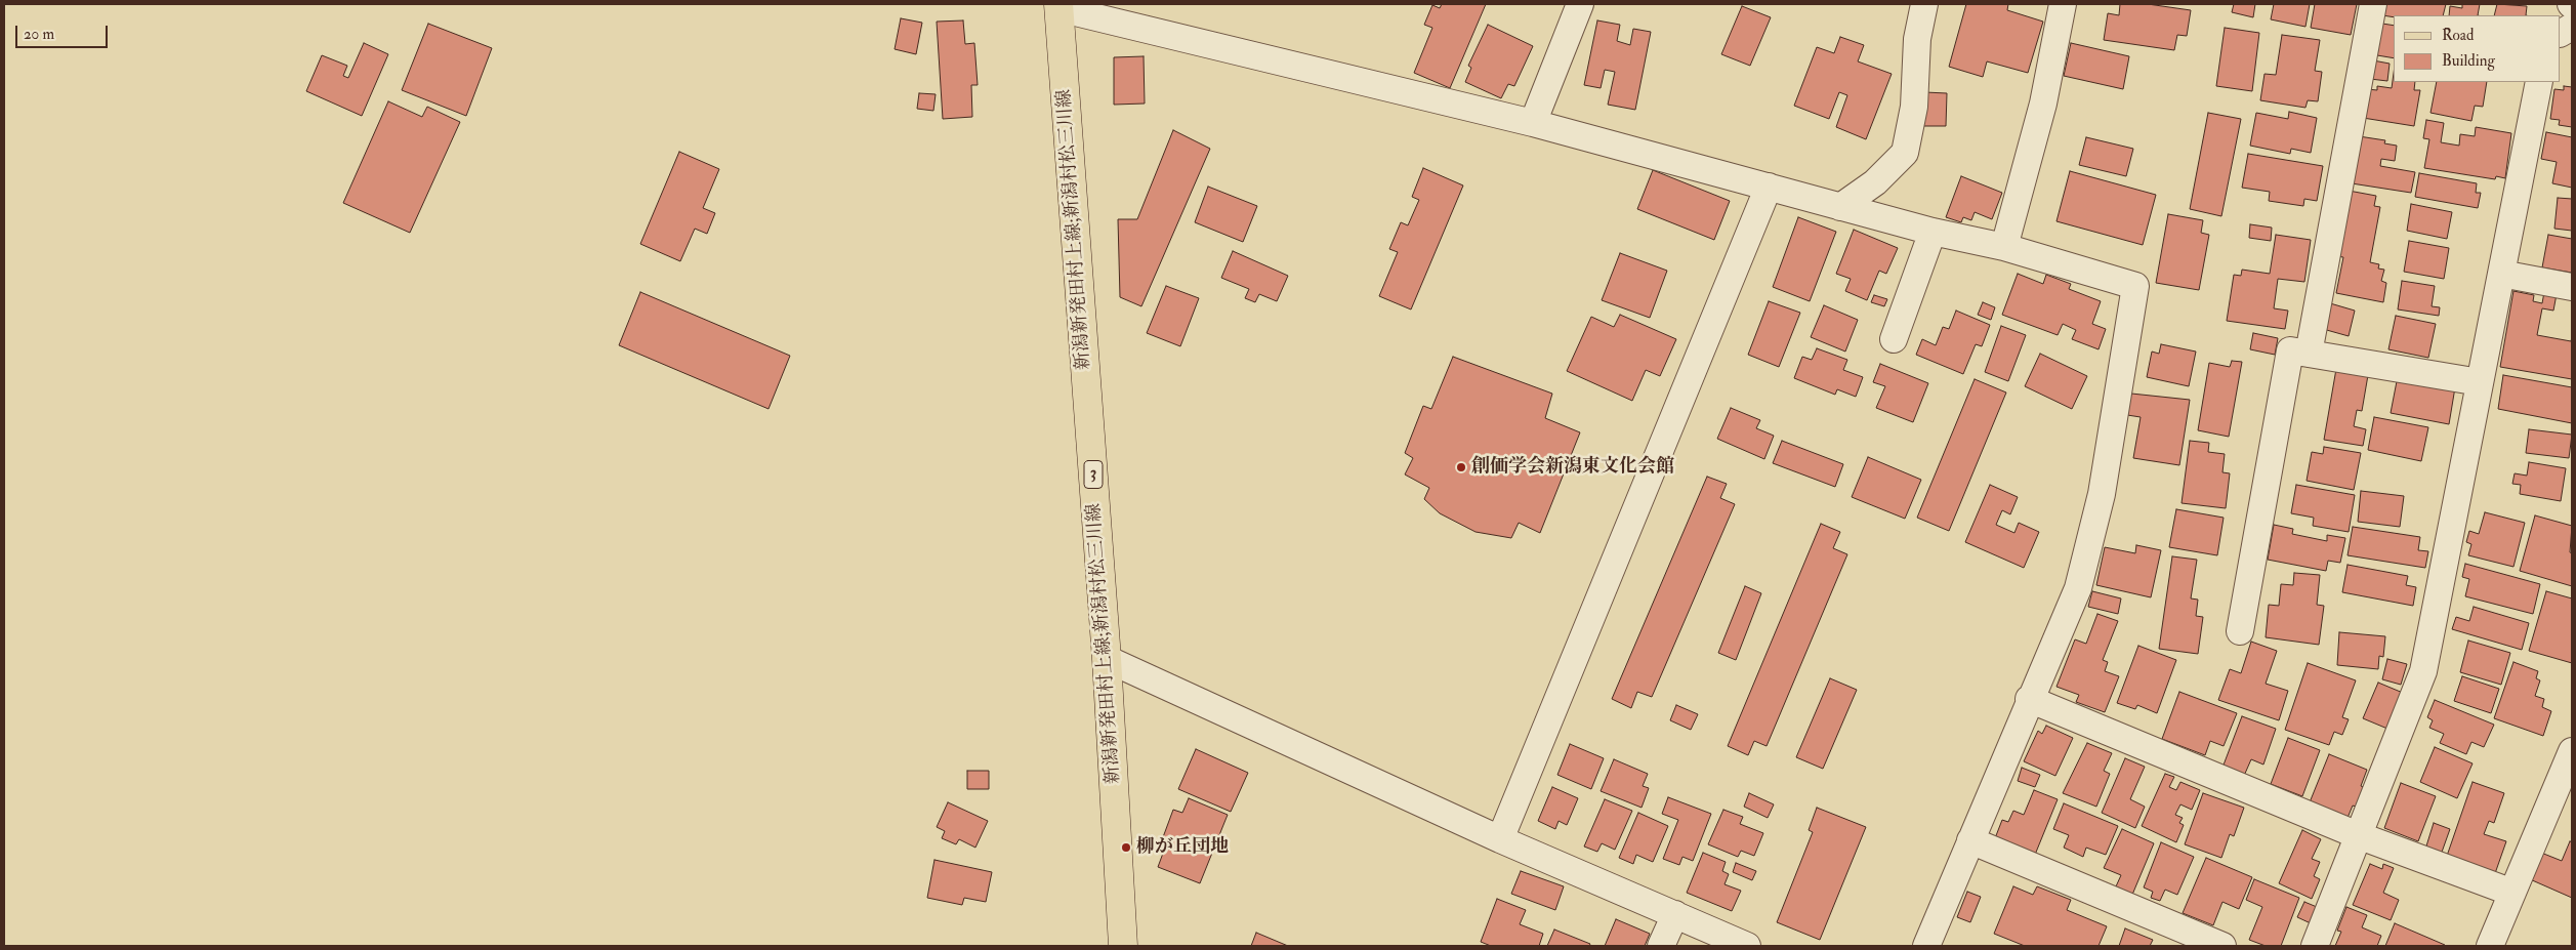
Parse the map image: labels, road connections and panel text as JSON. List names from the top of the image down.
{
  "streets": {
    "main road": ["新潟新発田村上線;新潟村松三川線", "3"]
  },
  "places": ["創価学会新潟東文化会館", "柳が丘団地"],
  "legend": ["Road", "Building"],
  "scale_bar": "20 m"
}
